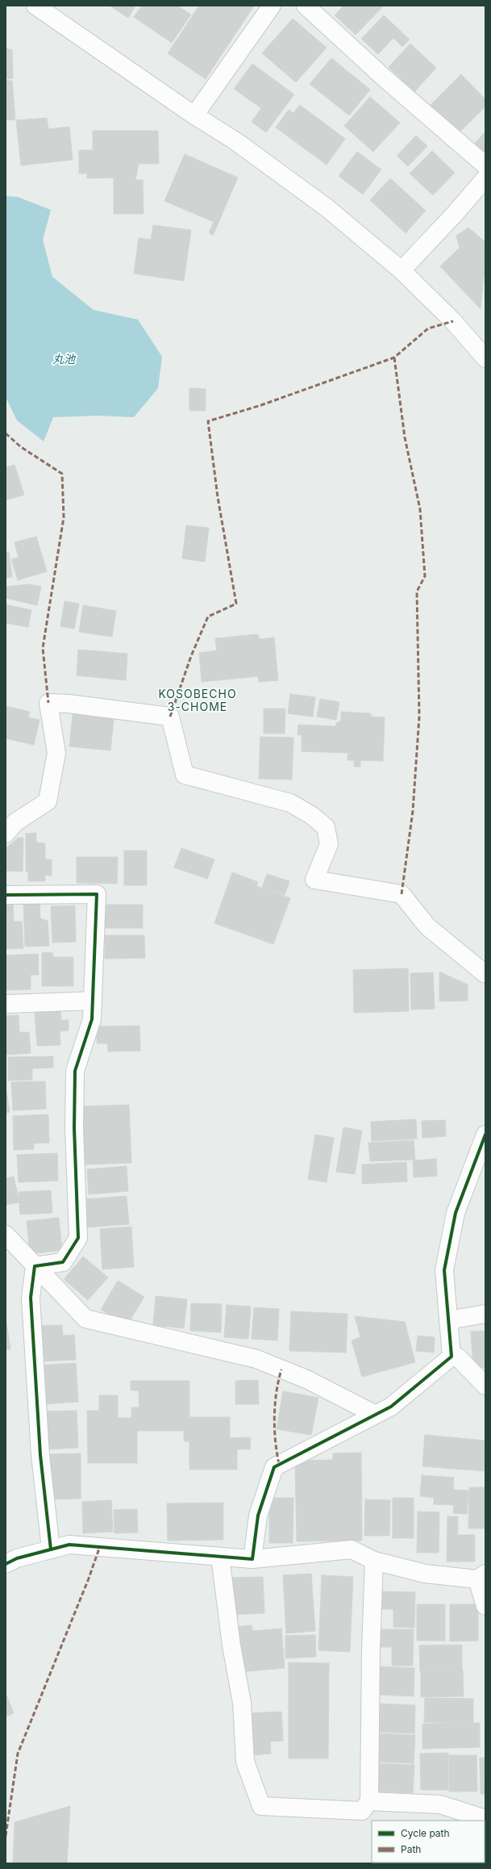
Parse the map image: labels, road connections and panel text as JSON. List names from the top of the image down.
{
  "districts": ["KOSOBECHO 3-CHOME"],
  "water": ["丸池"],
  "legend": ["Cycle path", "Path"]
}
